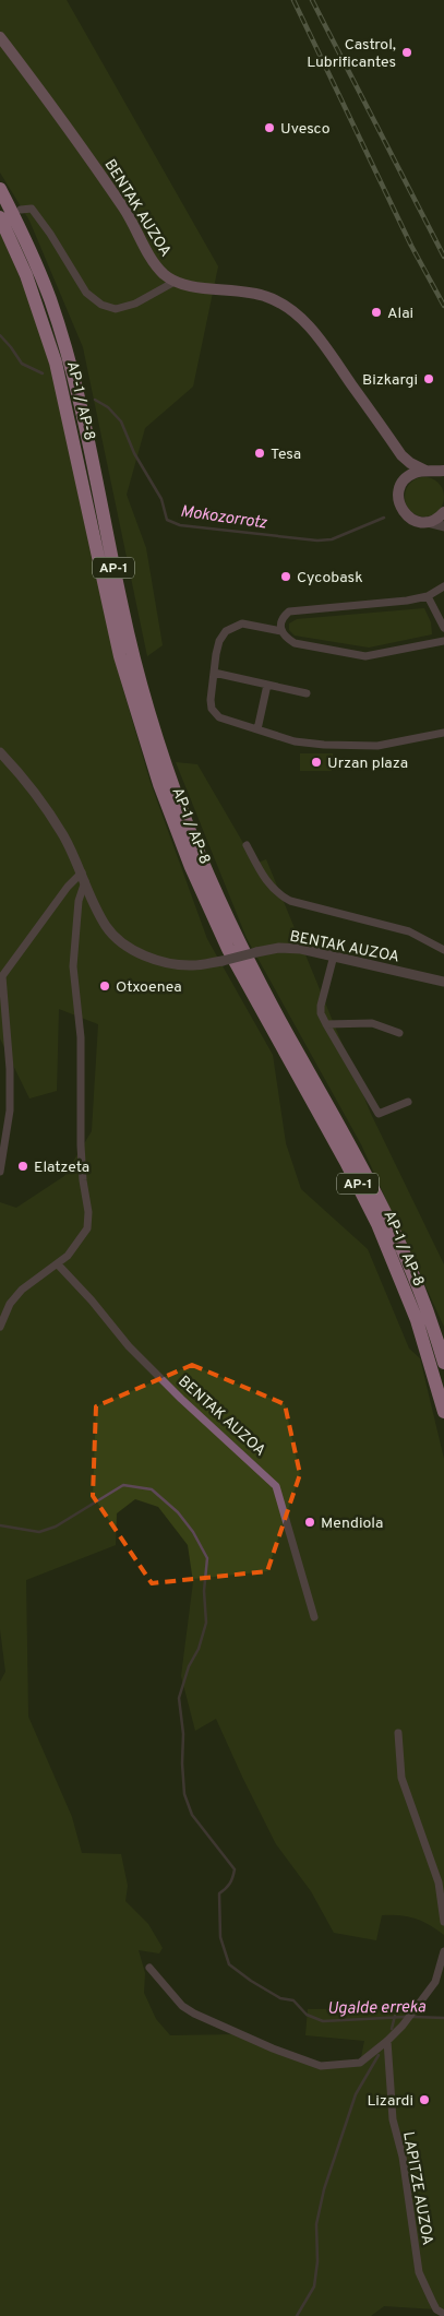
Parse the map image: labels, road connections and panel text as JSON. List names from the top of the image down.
{
  "streets": {
    "highway": ["AP-1 / AP-8", "AP-1"],
    "main road": ["BENTAK AUZOA"],
    "street": ["LAPITZE AUZOA"]
  },
  "water": ["Mokozorrotz", "Ugalde erreka"],
  "places": [
    "Castrol, Lubrificantes",
    "Uvesco",
    "Alai",
    "Bizkargi",
    "Tesa",
    "Cycobask",
    "Urzan plaza",
    "Otxoenea",
    "Elatzeta",
    "Mendiola",
    "Lizardi"
  ]
}
